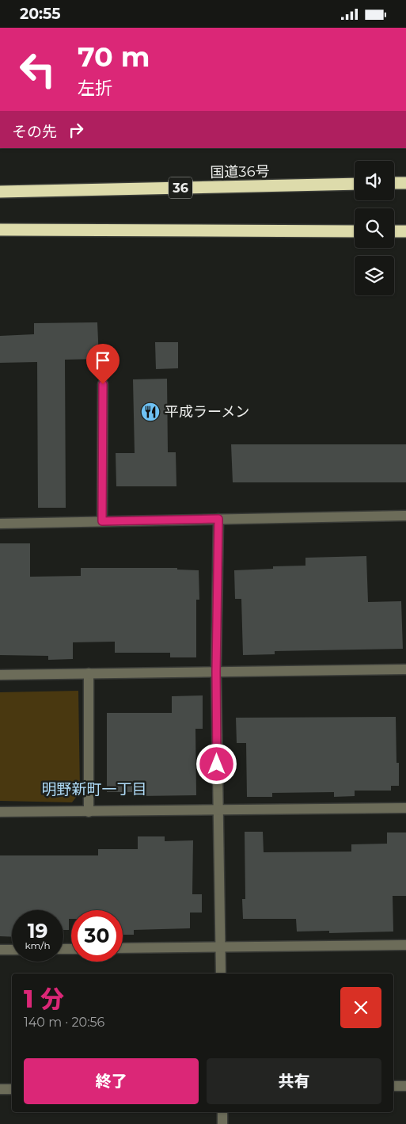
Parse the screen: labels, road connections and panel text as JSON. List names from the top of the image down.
{
  "streets": {
    "highway": ["国道36号", "36"]
  },
  "districts": ["明野新町一丁目"],
  "places": {
    "restaurant": ["平成ラーメン"]
  },
  "page": {
    "status": "20:55",
    "turn": ["70 m", "左折"],
    "then": "その先",
    "speed": "19 km/h",
    "limit": "30",
    "heading": ["1 分", "140 m · 20:56"],
    "buttons": ["終了", "共有"]
  }
}
